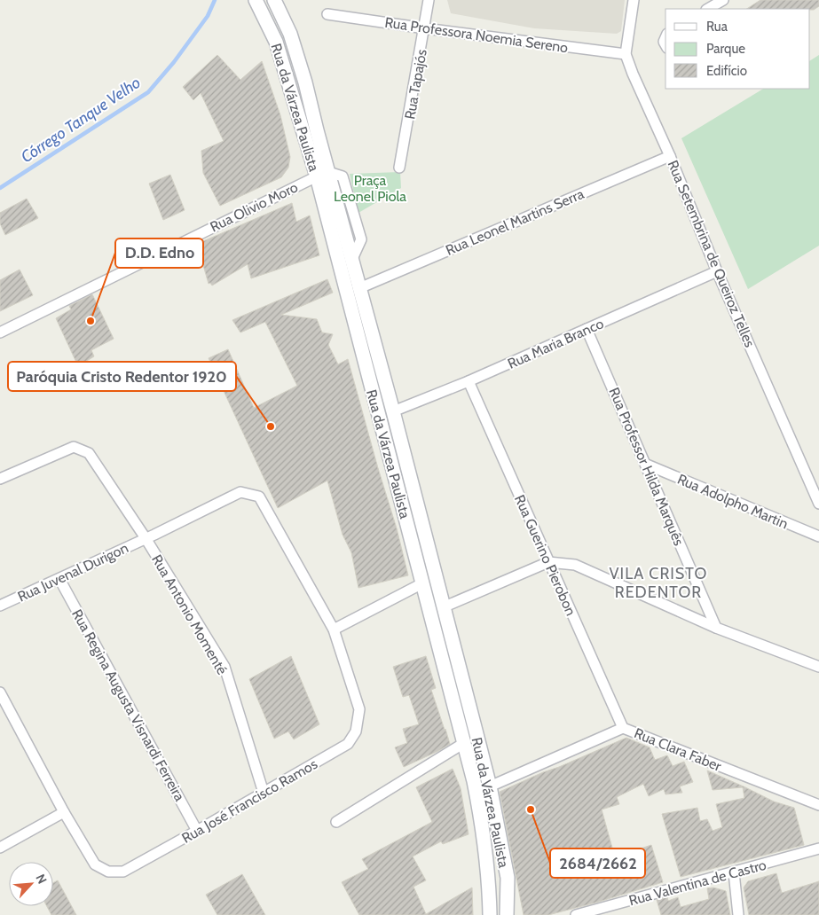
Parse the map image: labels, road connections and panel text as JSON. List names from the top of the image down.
{
  "streets": {
    "main road": ["Rua da Várzea Paulista"],
    "street": [
      "Rua Professora Noemia Sereno",
      "Rua Tapajós",
      "Rua Olivio Moro",
      "Rua Leonel Martins Serra",
      "Rua Setembrina de Queiroz Telles",
      "Rua Maria Branco",
      "Rua Professor Hilda Marquês",
      "Rua Adolpho Martin",
      "Rua Guerino Pierobon",
      "Rua Juvenal Durigon",
      "Rua Antonio Momenté",
      "Rua Regina Augusta Visnardi Ferreira",
      "Rua Clara Faber",
      "Rua José Francisco Ramos",
      "Rua Valentina de Castro"
    ]
  },
  "crossings": [
    ["Rua Professora Noemia Sereno", "Rua Tapajós"],
    ["Rua Professora Noemia Sereno", "Rua Setembrina de Queiroz Telles"],
    ["Rua da Várzea Paulista", "Rua Olivio Moro"],
    ["Rua da Várzea Paulista", "Rua Leonel Martins Serra"],
    ["Rua da Várzea Paulista", "Rua Maria Branco"],
    ["Rua da Várzea Paulista", "Rua Clara Faber"],
    ["Rua Leonel Martins Serra", "Rua Setembrina de Queiroz Telles"],
    ["Rua Setembrina de Queiroz Telles", "Rua Maria Branco"],
    ["Rua Maria Branco", "Rua Professor Hilda Marquês"],
    ["Rua Maria Branco", "Rua Guerino Pierobon"],
    ["Rua Professor Hilda Marquês", "Rua Adolpho Martin"],
    ["Rua Guerino Pierobon", "Rua Clara Faber"],
    ["Rua Juvenal Durigon", "Rua Antonio Momenté"],
    ["Rua Juvenal Durigon", "Rua Regina Augusta Visnardi Ferreira"],
    ["Rua Juvenal Durigon", "Rua José Francisco Ramos"],
    ["Rua Antonio Momenté", "Rua José Francisco Ramos"],
    ["Rua Regina Augusta Visnardi Ferreira", "Rua José Francisco Ramos"]
  ],
  "districts": ["VILA CRISTO REDENTOR"],
  "water": ["Córrego Tanque Velho"],
  "parks": ["Praça Leonel Piola"],
  "places": ["D.D. Edno", "Paróquia Cristo Redentor 1920", "2684/2662"],
  "legend": ["Rua", "Parque", "Edifício"],
  "north": "top right"
}
